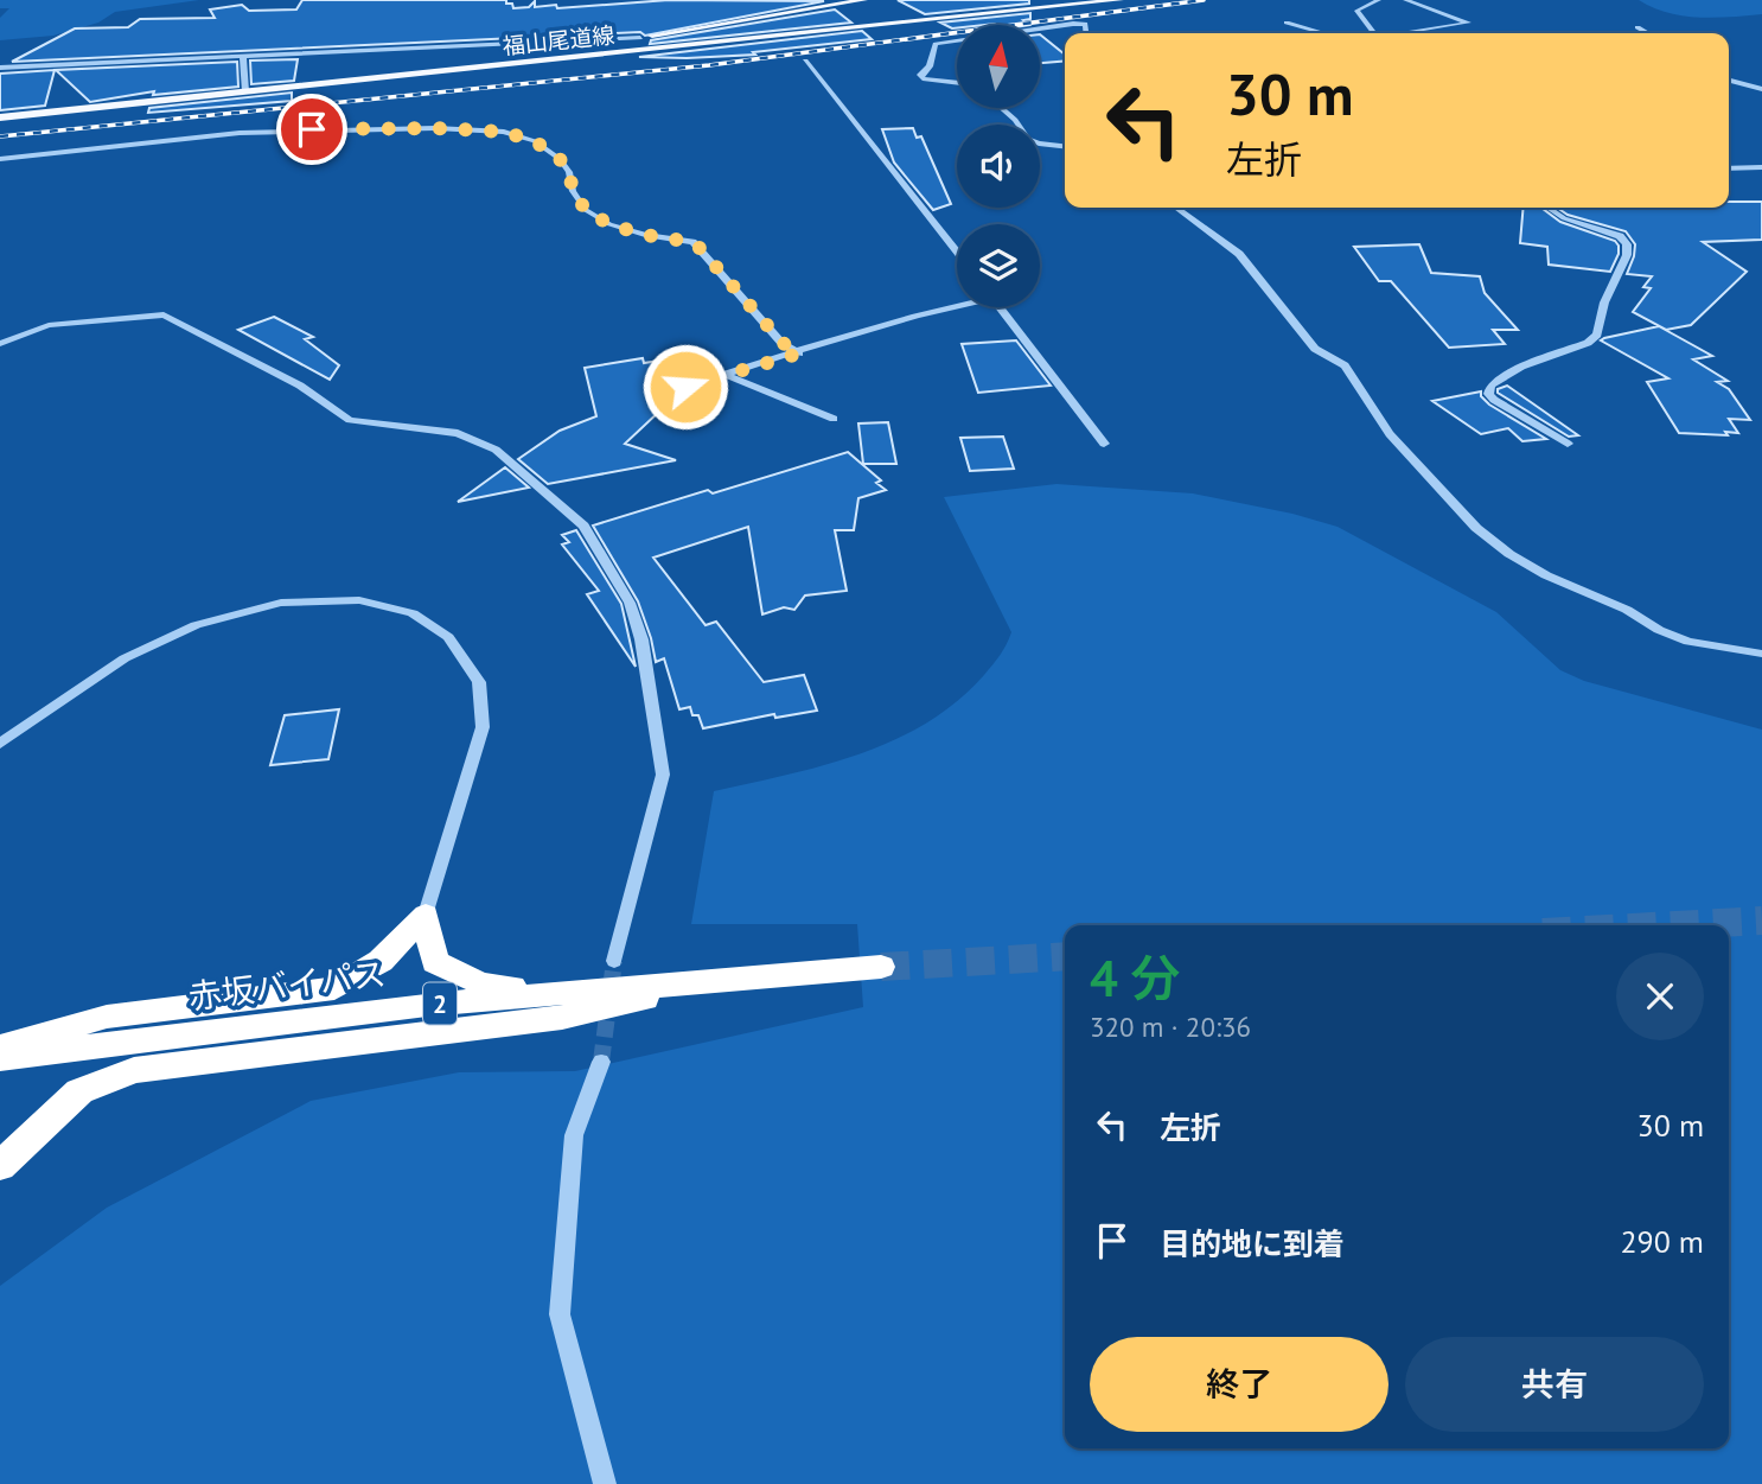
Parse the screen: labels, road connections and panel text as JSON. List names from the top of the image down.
{
  "streets": {
    "highway": ["赤坂バイパス", "2"],
    "main road": ["福山尾道線"]
  },
  "north": "top",
  "page": {
    "turn": ["30 m", "左折"],
    "heading": ["4 分", "320 m · 20:36"],
    "list": [
      {
        "name": "左折",
        "value": "30 m"
      },
      {
        "name": "目的地に到着",
        "value": "290 m"
      }
    ],
    "buttons": ["終了", "共有"]
  }
}
